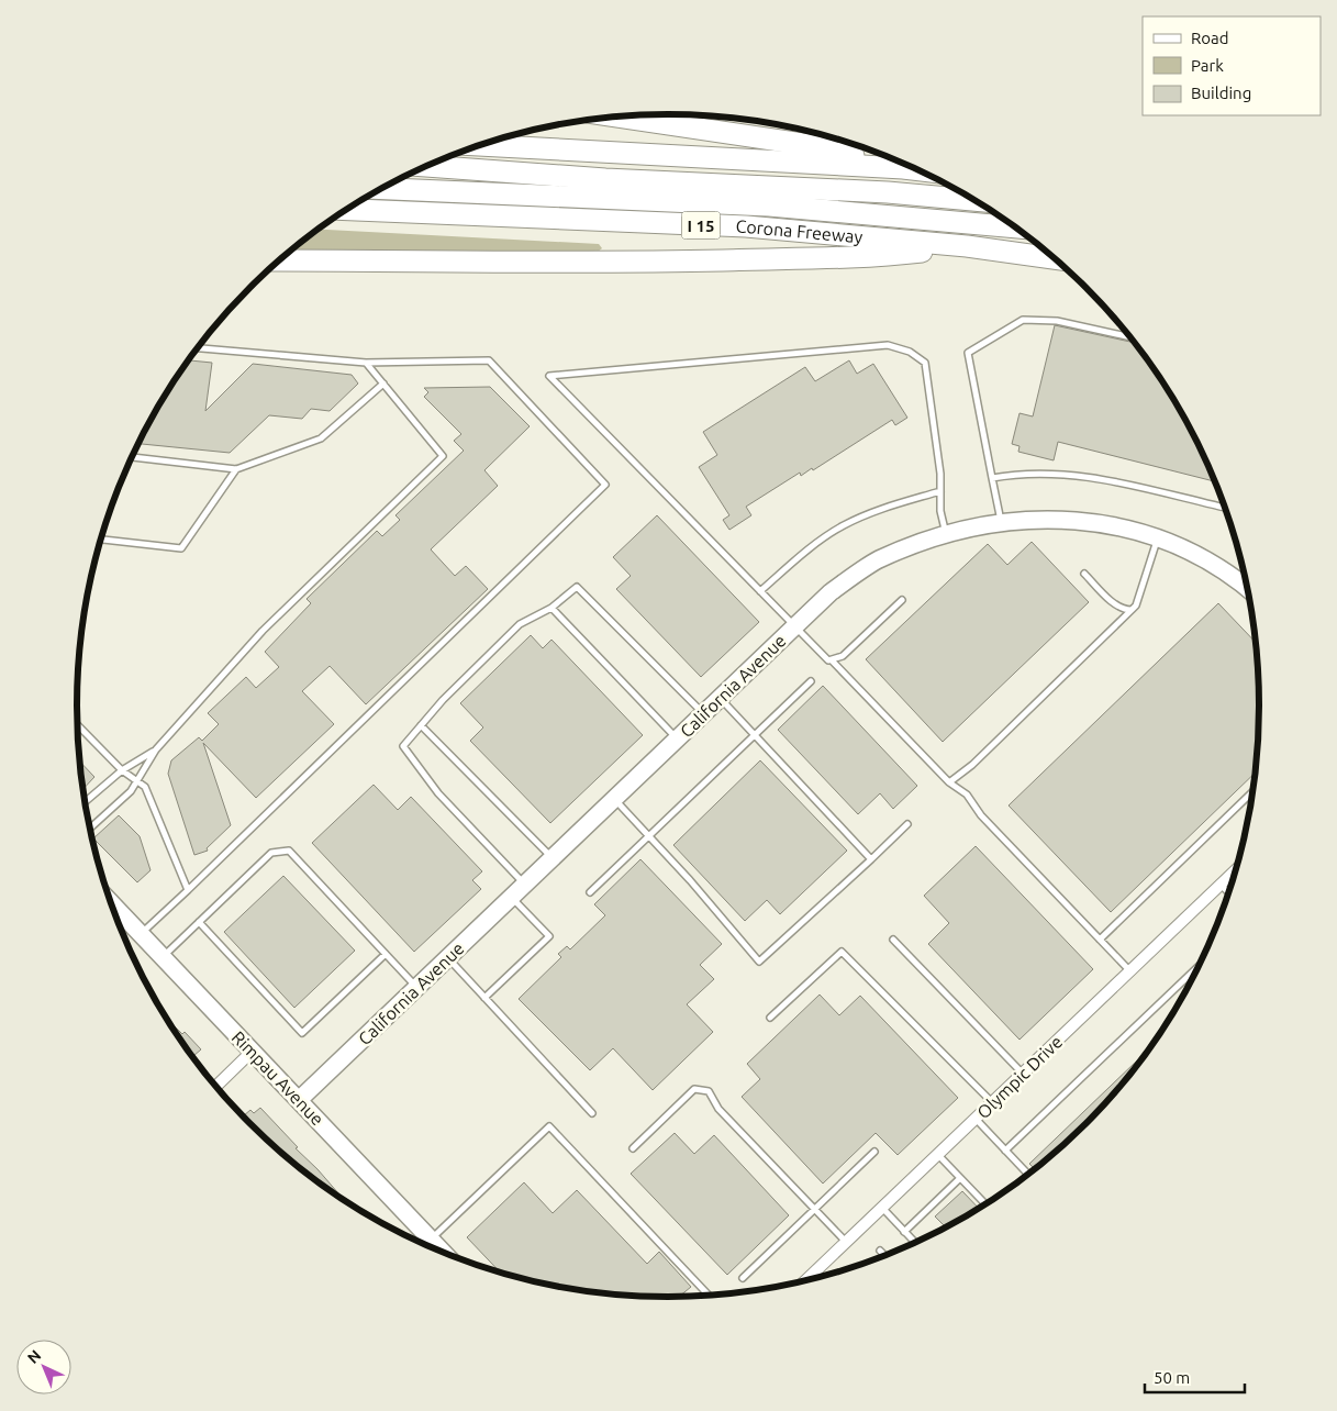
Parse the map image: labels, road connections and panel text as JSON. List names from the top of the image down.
{
  "streets": {
    "highway": ["I 15", "Corona Freeway"],
    "main road": ["California Avenue", "Rimpau Avenue"],
    "street": ["Olympic Drive"]
  },
  "crossings": [
    ["California Avenue", "Rimpau Avenue"]
  ],
  "legend": ["Road", "Park", "Building"],
  "scale_bar": "50 m",
  "north": "top left"
}
